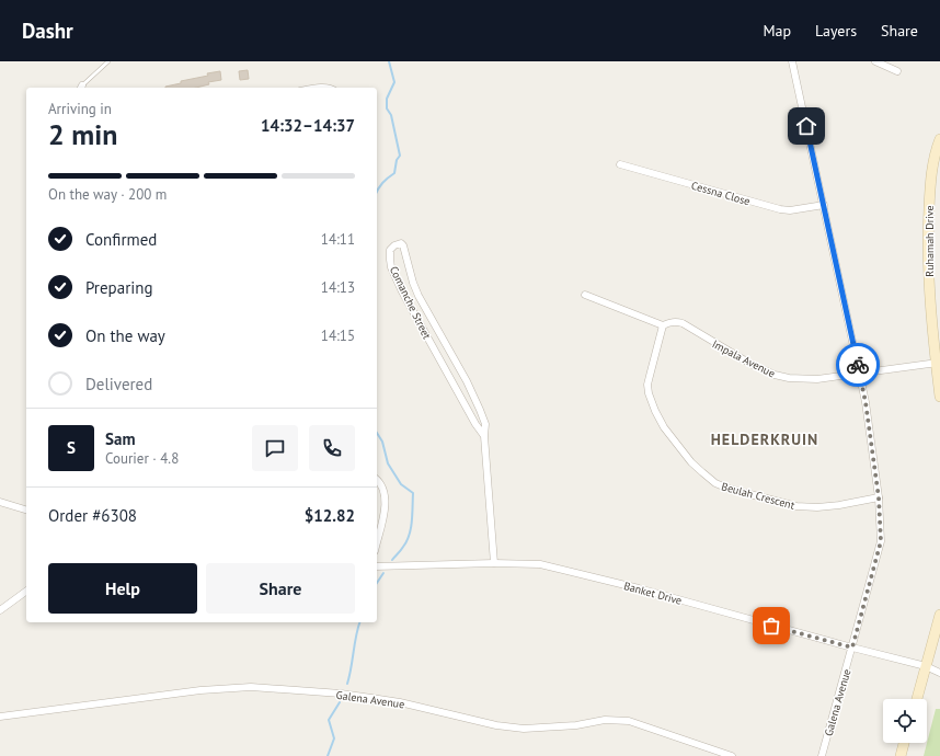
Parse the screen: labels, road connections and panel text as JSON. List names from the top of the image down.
{
  "streets": {
    "street": [
      "Cessna Close",
      "Ruhamah Drive",
      "Comanche Street",
      "Impala Avenue",
      "Beulah Crescent",
      "Banket Drive",
      "Galena Avenue"
    ]
  },
  "crossings": [
    ["Cessna Close", "Galena Avenue"],
    ["Ruhamah Drive", "Impala Avenue"],
    ["Comanche Street", "Banket Drive"],
    ["Impala Avenue", "Beulah Crescent"],
    ["Impala Avenue", "Galena Avenue"],
    ["Beulah Crescent", "Galena Avenue"],
    ["Banket Drive", "Galena Avenue"]
  ],
  "districts": ["HELDERKRUIN"],
  "page": {
    "header": "Dashr",
    "nav": ["Map", "Layers", "Share"],
    "heading": ["2 min", "Arriving in", "14:32–14:37"],
    "panel": [
      "Sam",
      "Courier · 4.8",
      "Order #6308",
      "$12.82"
    ],
    "bar": "On the way · 200 m",
    "list": [
      ["Confirmed", "14:11"],
      ["Preparing", "14:13"],
      ["On the way", "14:15"],
      "Delivered"
    ],
    "round": "S",
    "buttons": ["Help", "Share"]
  }
}
